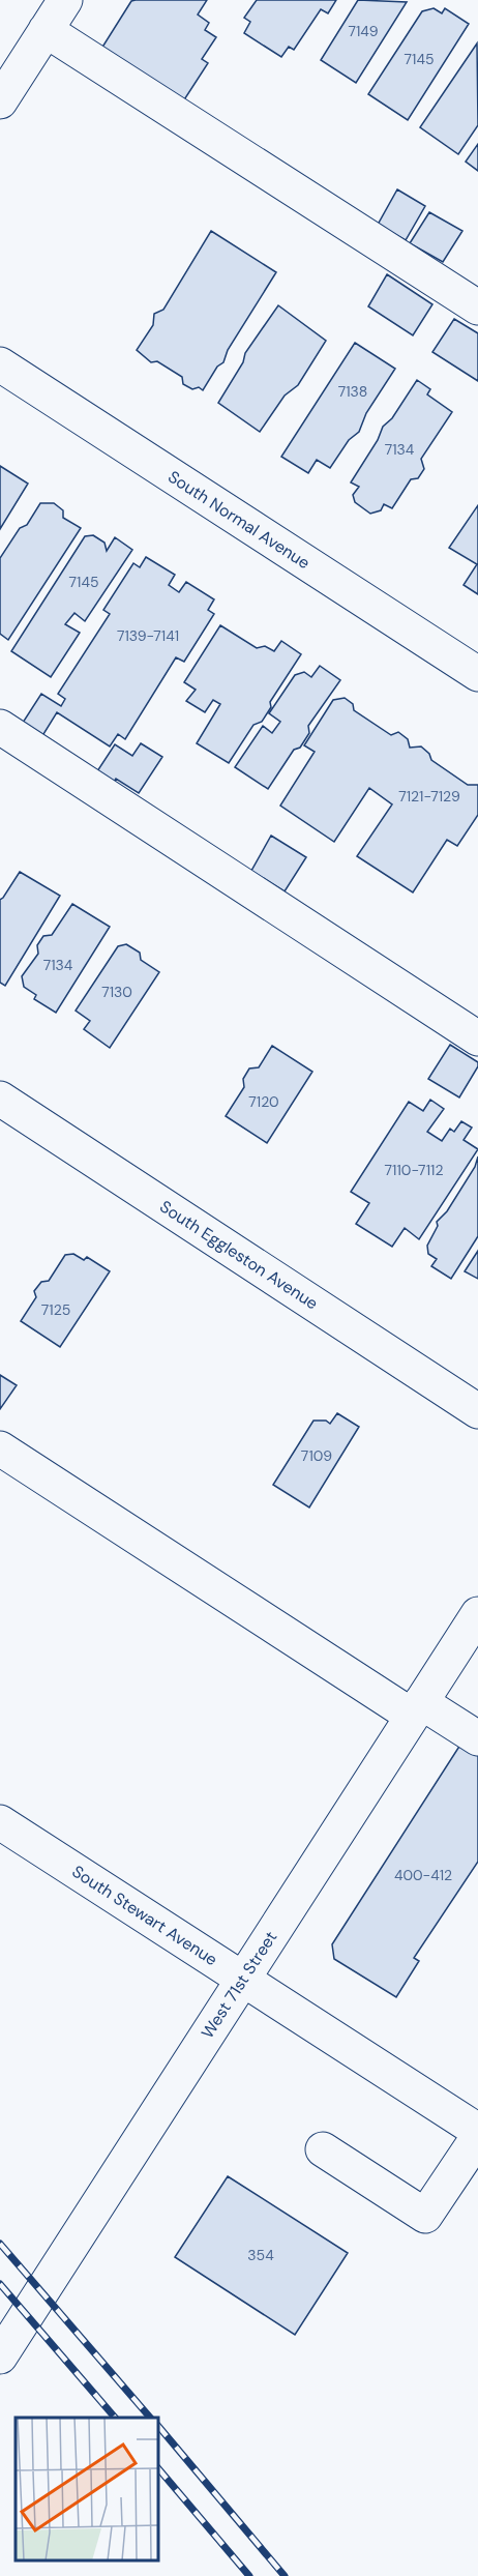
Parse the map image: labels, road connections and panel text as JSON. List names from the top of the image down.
{
  "streets": {
    "street": [
      "South Normal Avenue",
      "South Eggleston Avenue",
      "South Stewart Avenue",
      "West 71st Street"
    ]
  },
  "crossings": [
    ["South Stewart Avenue", "West 71st Street"]
  ],
  "house_numbers": [
    "7149",
    "7145",
    "7138",
    "7134",
    "7145",
    "7139-7141",
    "7121-7129",
    "7134",
    "7130",
    "7120",
    "7110-7112",
    "7125",
    "7109",
    "400-412",
    "354"
  ]
}
